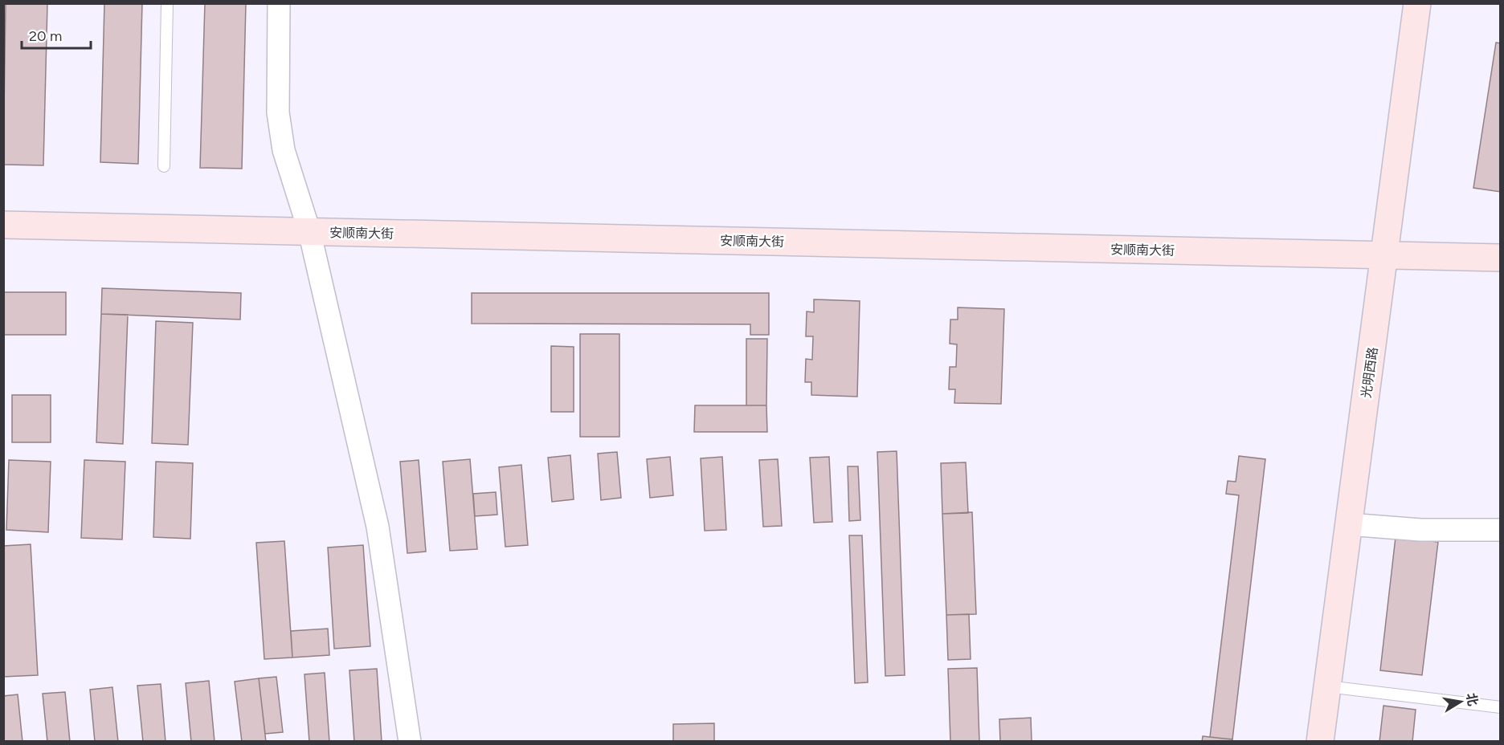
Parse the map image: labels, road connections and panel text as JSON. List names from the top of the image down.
{
  "streets": {
    "street": ["安顺南大街", "光明西路"]
  },
  "crossings": [
    ["安顺南大街", "光明西路"]
  ],
  "scale_bar": "20 m",
  "north": "right"
}
